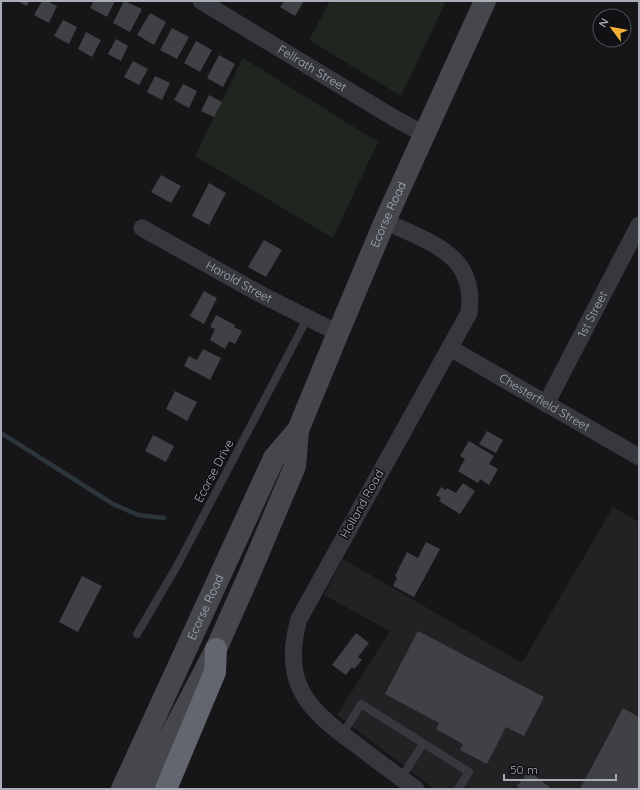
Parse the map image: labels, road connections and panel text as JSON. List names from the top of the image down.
{
  "streets": {
    "main road": ["Ecorse Road"],
    "street": [
      "Fellrath Street",
      "Harold Street",
      "1st Street",
      "Chesterfield Street",
      "Holland Road"
    ],
    "lane": ["Ecorse Drive"]
  },
  "crossings": [
    ["Fellrath Street", "Ecorse Road"],
    ["Ecorse Road", "Harold Street"],
    ["Ecorse Road", "Holland Road"],
    ["Harold Street", "Ecorse Drive"],
    ["1st Street", "Chesterfield Street"],
    ["Chesterfield Street", "Holland Road"]
  ],
  "scale_bar": "50 m",
  "north": "top left"
}
